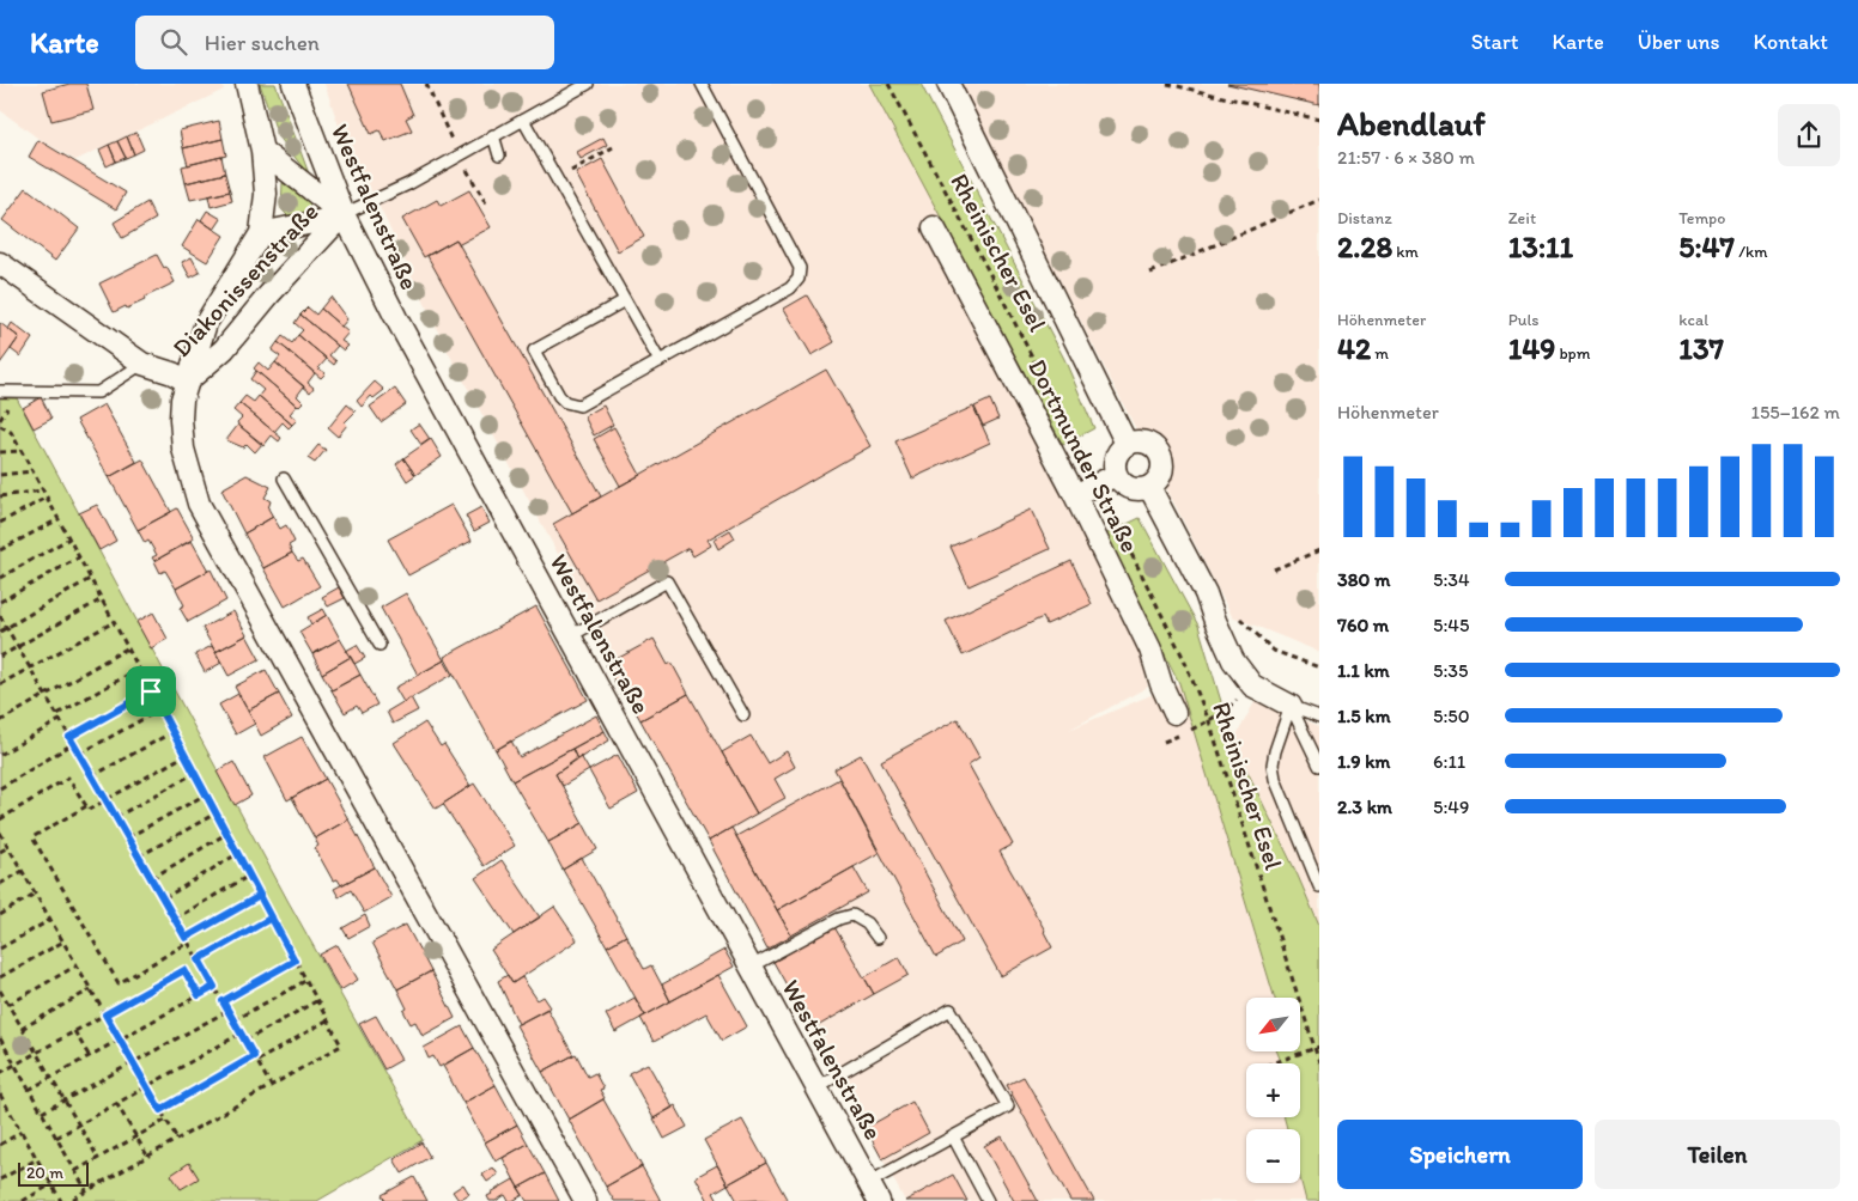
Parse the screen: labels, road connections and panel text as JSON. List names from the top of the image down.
{
  "streets": {
    "street": ["Westfalenstraße", "Diakonissenstraße", "Dortmunder Straße"],
    "path": ["Rheinischer Esel"]
  },
  "crossings": [
    ["Westfalenstraße", "Diakonissenstraße"]
  ],
  "scale_bar": "20 m",
  "north": "bottom left",
  "page": {
    "header": "Karte",
    "search": "Hier suchen",
    "nav": [
      "Start",
      "Karte",
      "Über uns",
      "Kontakt"
    ],
    "heading": ["Abendlauf", "21:57 · 6 × 380 m"],
    "stats": [
      ["Distanz", "2.28 km"],
      ["Zeit", "13:11"],
      ["Tempo", "5:47 /km"],
      ["Höhenmeter", "42 m"],
      ["Puls", "149 bpm"],
      ["kcal", "137"]
    ],
    "chart": ["Höhenmeter", "155–162 m"],
    "list": [
      {
        "name": "380 m",
        "note": "5:34"
      },
      {
        "name": "760 m",
        "note": "5:45"
      },
      {
        "name": "1.1 km",
        "note": "5:35"
      },
      {
        "name": "1.5 km",
        "note": "5:50"
      },
      {
        "name": "1.9 km",
        "note": "6:11"
      },
      {
        "name": "2.3 km",
        "note": "5:49"
      }
    ],
    "map_buttons": ["+", "−"],
    "buttons": ["Speichern", "Teilen"],
    "scale": "20 m"
  }
}
